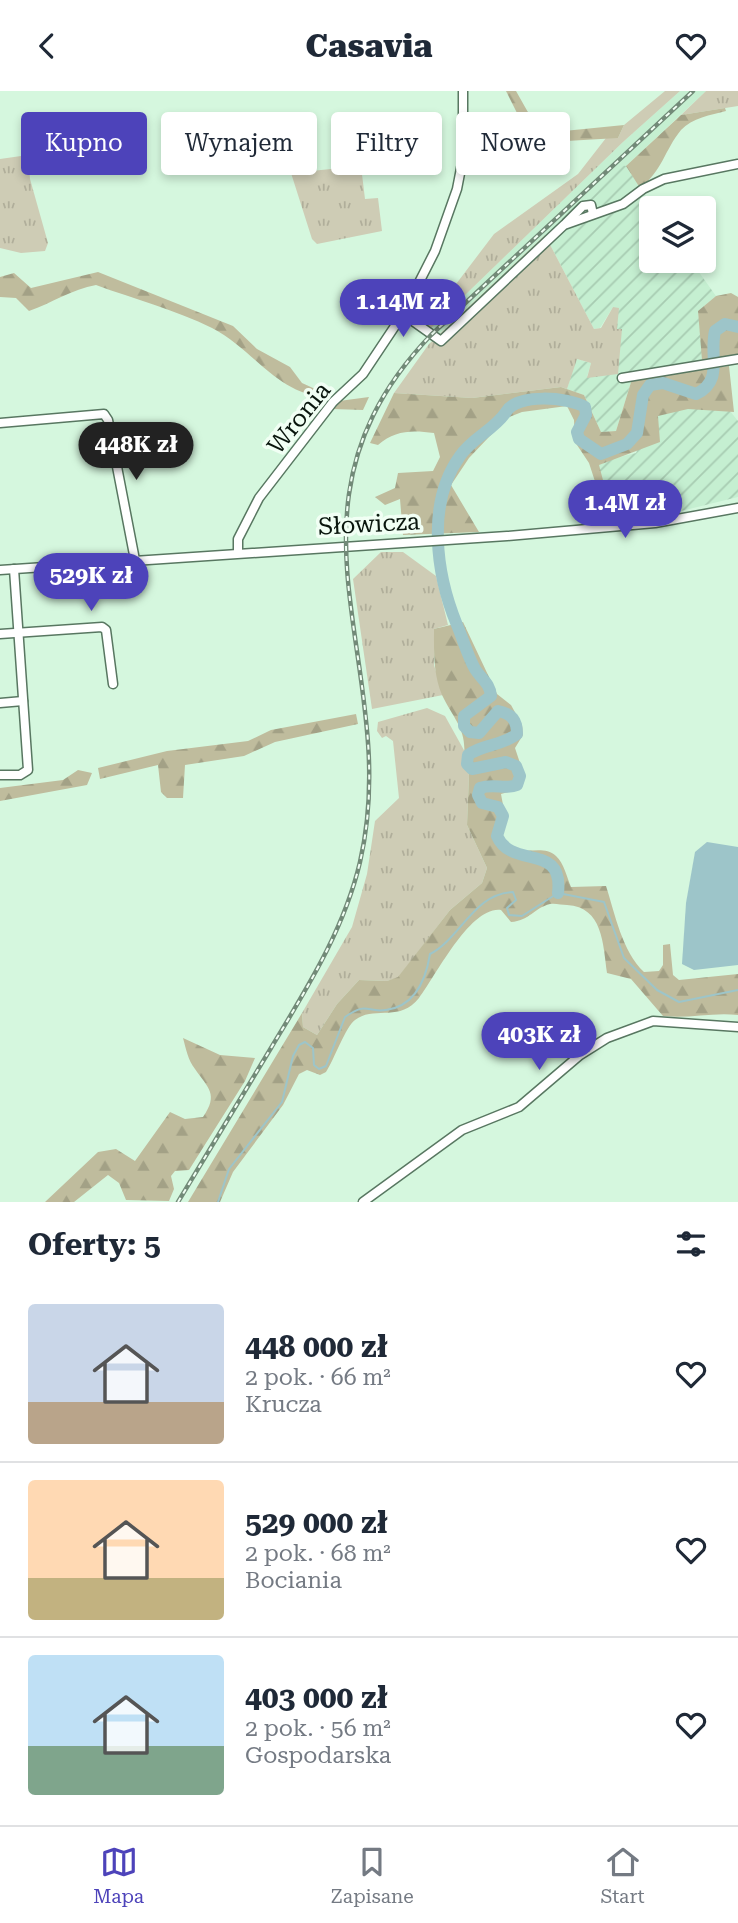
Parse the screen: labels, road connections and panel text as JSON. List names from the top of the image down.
{
  "streets": {
    "street": ["Wronia", "Słowicza"]
  },
  "crossings": [
    ["Wronia", "Słowicza"]
  ],
  "page": {
    "header": "Casavia",
    "chip": [
      "Kupno",
      "Wynajem",
      "Filtry",
      "Nowe"
    ],
    "price": [
      "1.14M zł",
      "448K zł",
      "1.4M zł",
      "529K zł",
      "403K zł"
    ],
    "heading": "Oferty: 5",
    "list": [
      {
        "name": "448 000 zł",
        "note": "2 pok. · 66 m² · Krucza"
      },
      {
        "name": "529 000 zł",
        "note": "2 pok. · 68 m² · Bociania"
      },
      {
        "name": "403 000 zł",
        "note": "2 pok. · 56 m² · Gospodarska"
      }
    ],
    "tabs": ["Mapa", "Zapisane", "Start"]
  }
}
